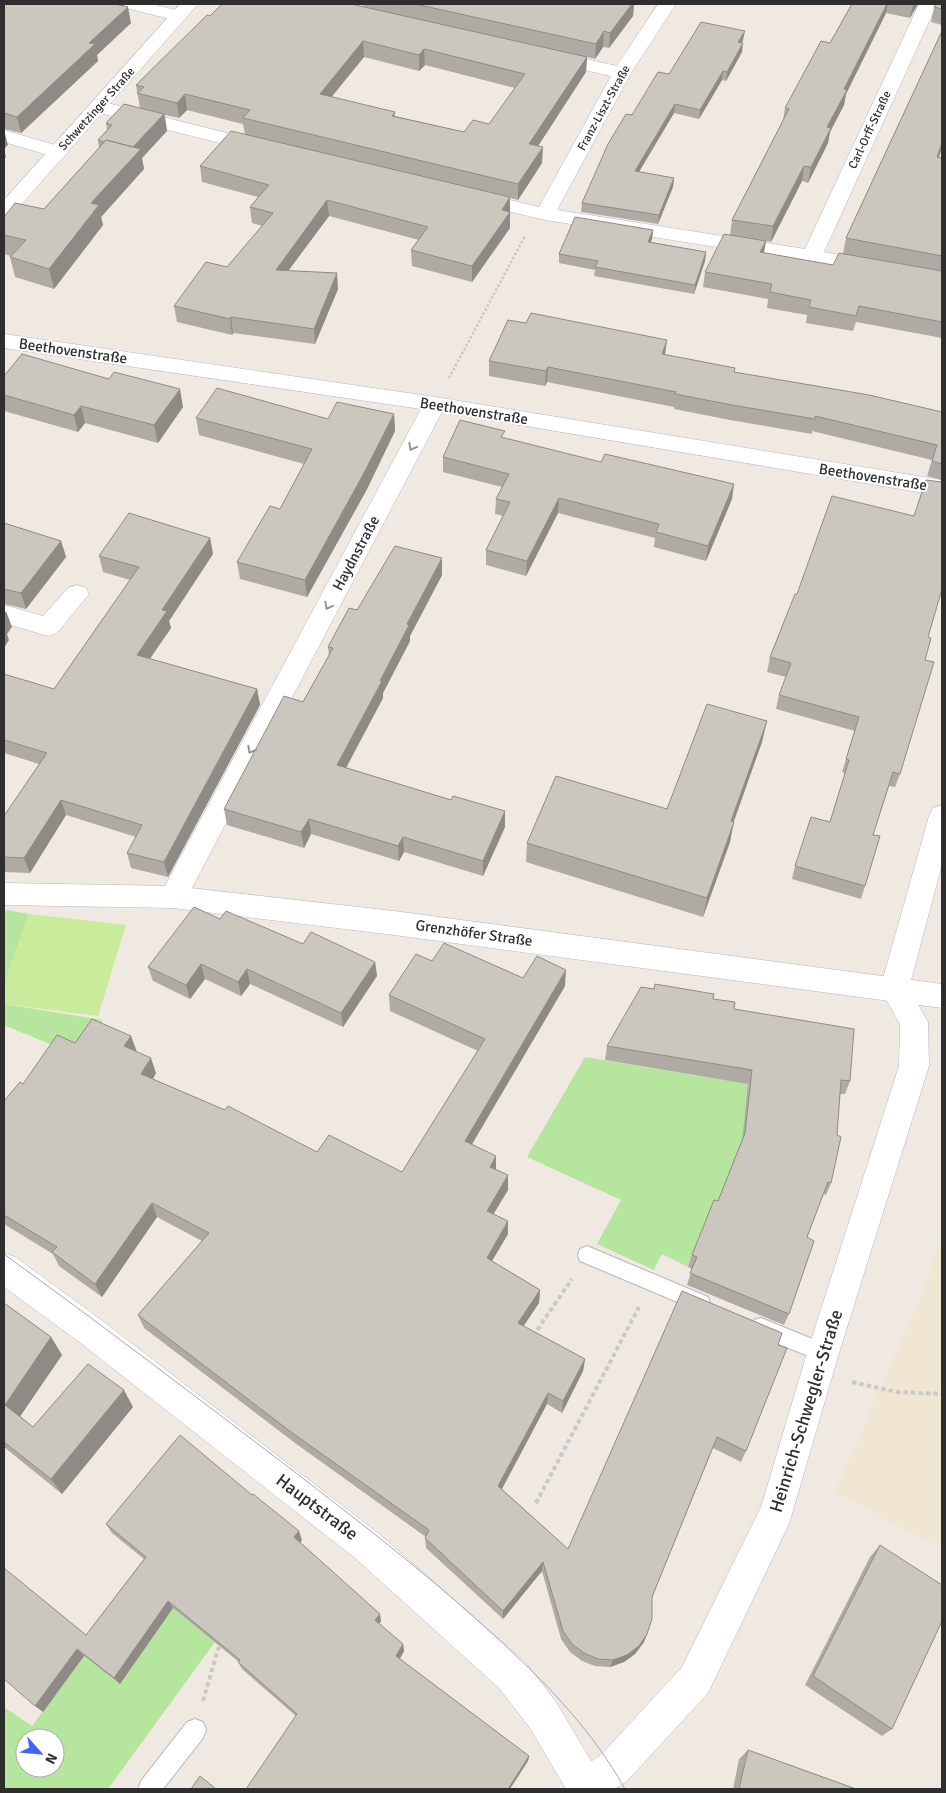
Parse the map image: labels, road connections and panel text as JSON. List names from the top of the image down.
{
  "streets": {
    "street": [
      "Franz-Liszt-Straße",
      "Schwetzinger Straße",
      "Carl-Orff-Straße",
      "Beethovenstraße",
      "Haydnstraße",
      "Grenzhöfer Straße",
      "Heinrich-Schwegler-Straße",
      "Hauptstraße"
    ]
  },
  "crossings": [
    ["Beethovenstraße", "Haydnstraße"],
    ["Haydnstraße", "Grenzhöfer Straße"],
    ["Grenzhöfer Straße", "Heinrich-Schwegler-Straße"],
    ["Heinrich-Schwegler-Straße", "Hauptstraße"]
  ],
  "one_way": ["Haydnstraße"],
  "north": "bottom right"
}
